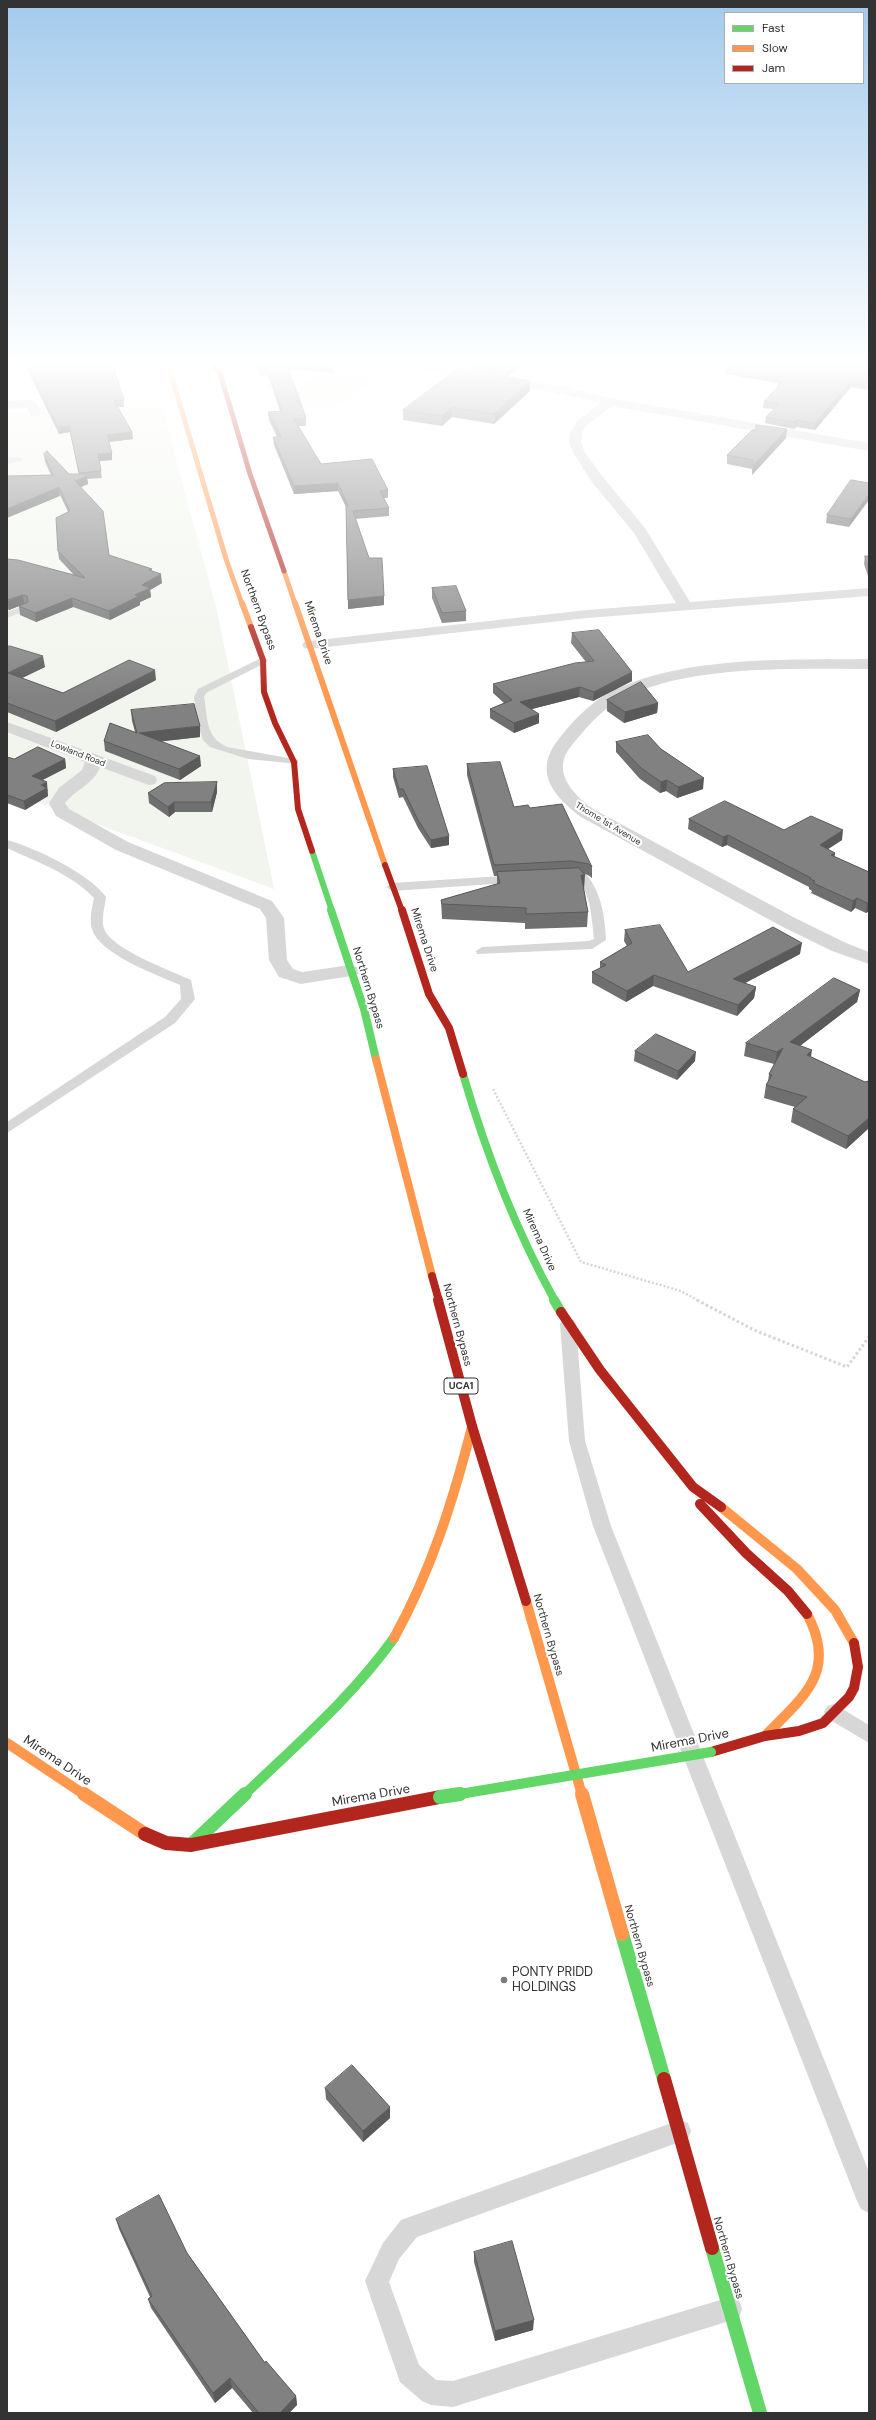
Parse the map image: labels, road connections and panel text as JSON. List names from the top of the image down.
{
  "streets": {
    "street": [
      "Northern Bypass",
      "Mirema Drive",
      "Lowland Road",
      "Thome 1st Avenue",
      "UCA1"
    ]
  },
  "places": ["PONTY PRIDD HOLDINGS"],
  "legend": ["Fast", "Slow", "Jam"]
}
